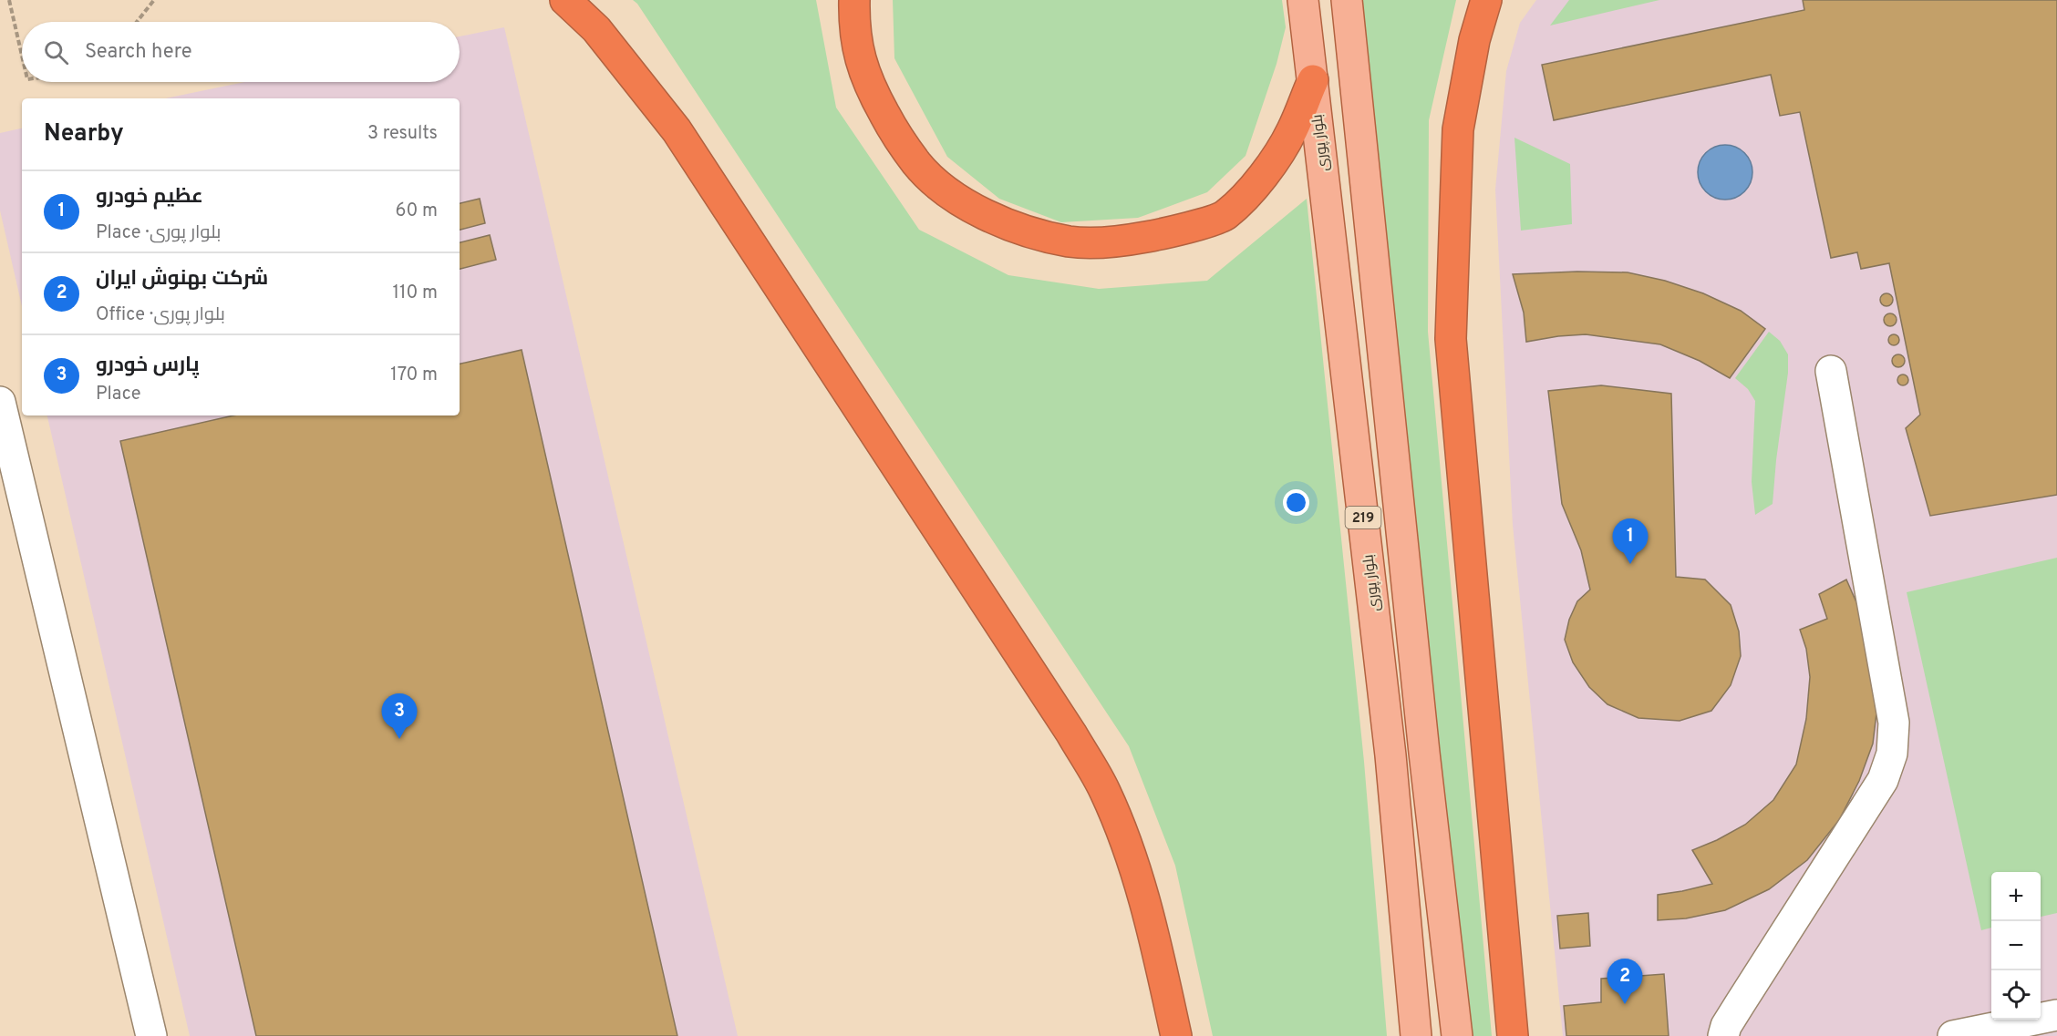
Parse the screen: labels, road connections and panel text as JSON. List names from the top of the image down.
{
  "streets": {
    "main road": ["بلوار پوری", "219"]
  },
  "page": {
    "search": "Search here",
    "heading": ["Nearby", "3 results"],
    "list": [
      {
        "mark": "1",
        "name": "عظیم خودرو",
        "note": "Place · بلوار پوری",
        "value": "60 m"
      },
      {
        "mark": "2",
        "name": "شرکت بهنوش ایران",
        "note": "Office · بلوار پوری",
        "value": "110 m"
      },
      {
        "mark": "3",
        "name": "پارس خودرو",
        "note": "Place",
        "value": "170 m"
      }
    ],
    "pins": ["1", "3", "2"],
    "map_buttons": ["+", "−"]
  }
}
